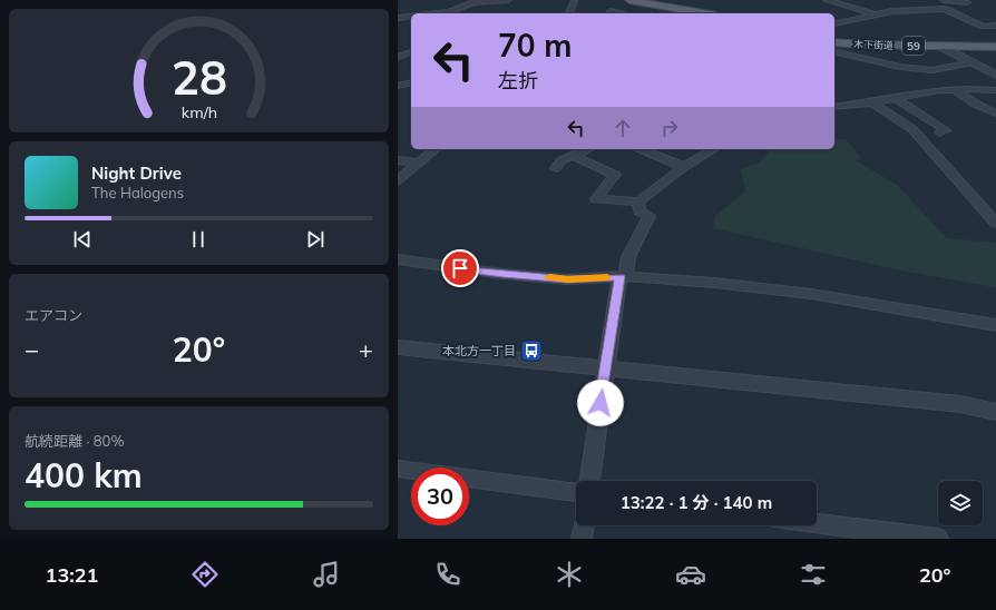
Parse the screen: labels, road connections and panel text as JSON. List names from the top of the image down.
{
  "streets": {
    "main road": ["木下街道", "59"]
  },
  "places": {
    "bus stop": ["本北方一丁目"]
  },
  "page": {
    "turn": ["70 m", "左折"],
    "song": ["Night Drive", "The Halogens"],
    "tile": [
      "エアコン",
      ["航続距離 · 80%", "400 km"]
    ],
    "heat": ["−", "20°", "+"],
    "limit": "30",
    "trip": "13:22 · 1 分 · 140 m",
    "tabs": ["13:21", "20°"],
    "gauge": ["28", "km/h"]
  }
}
